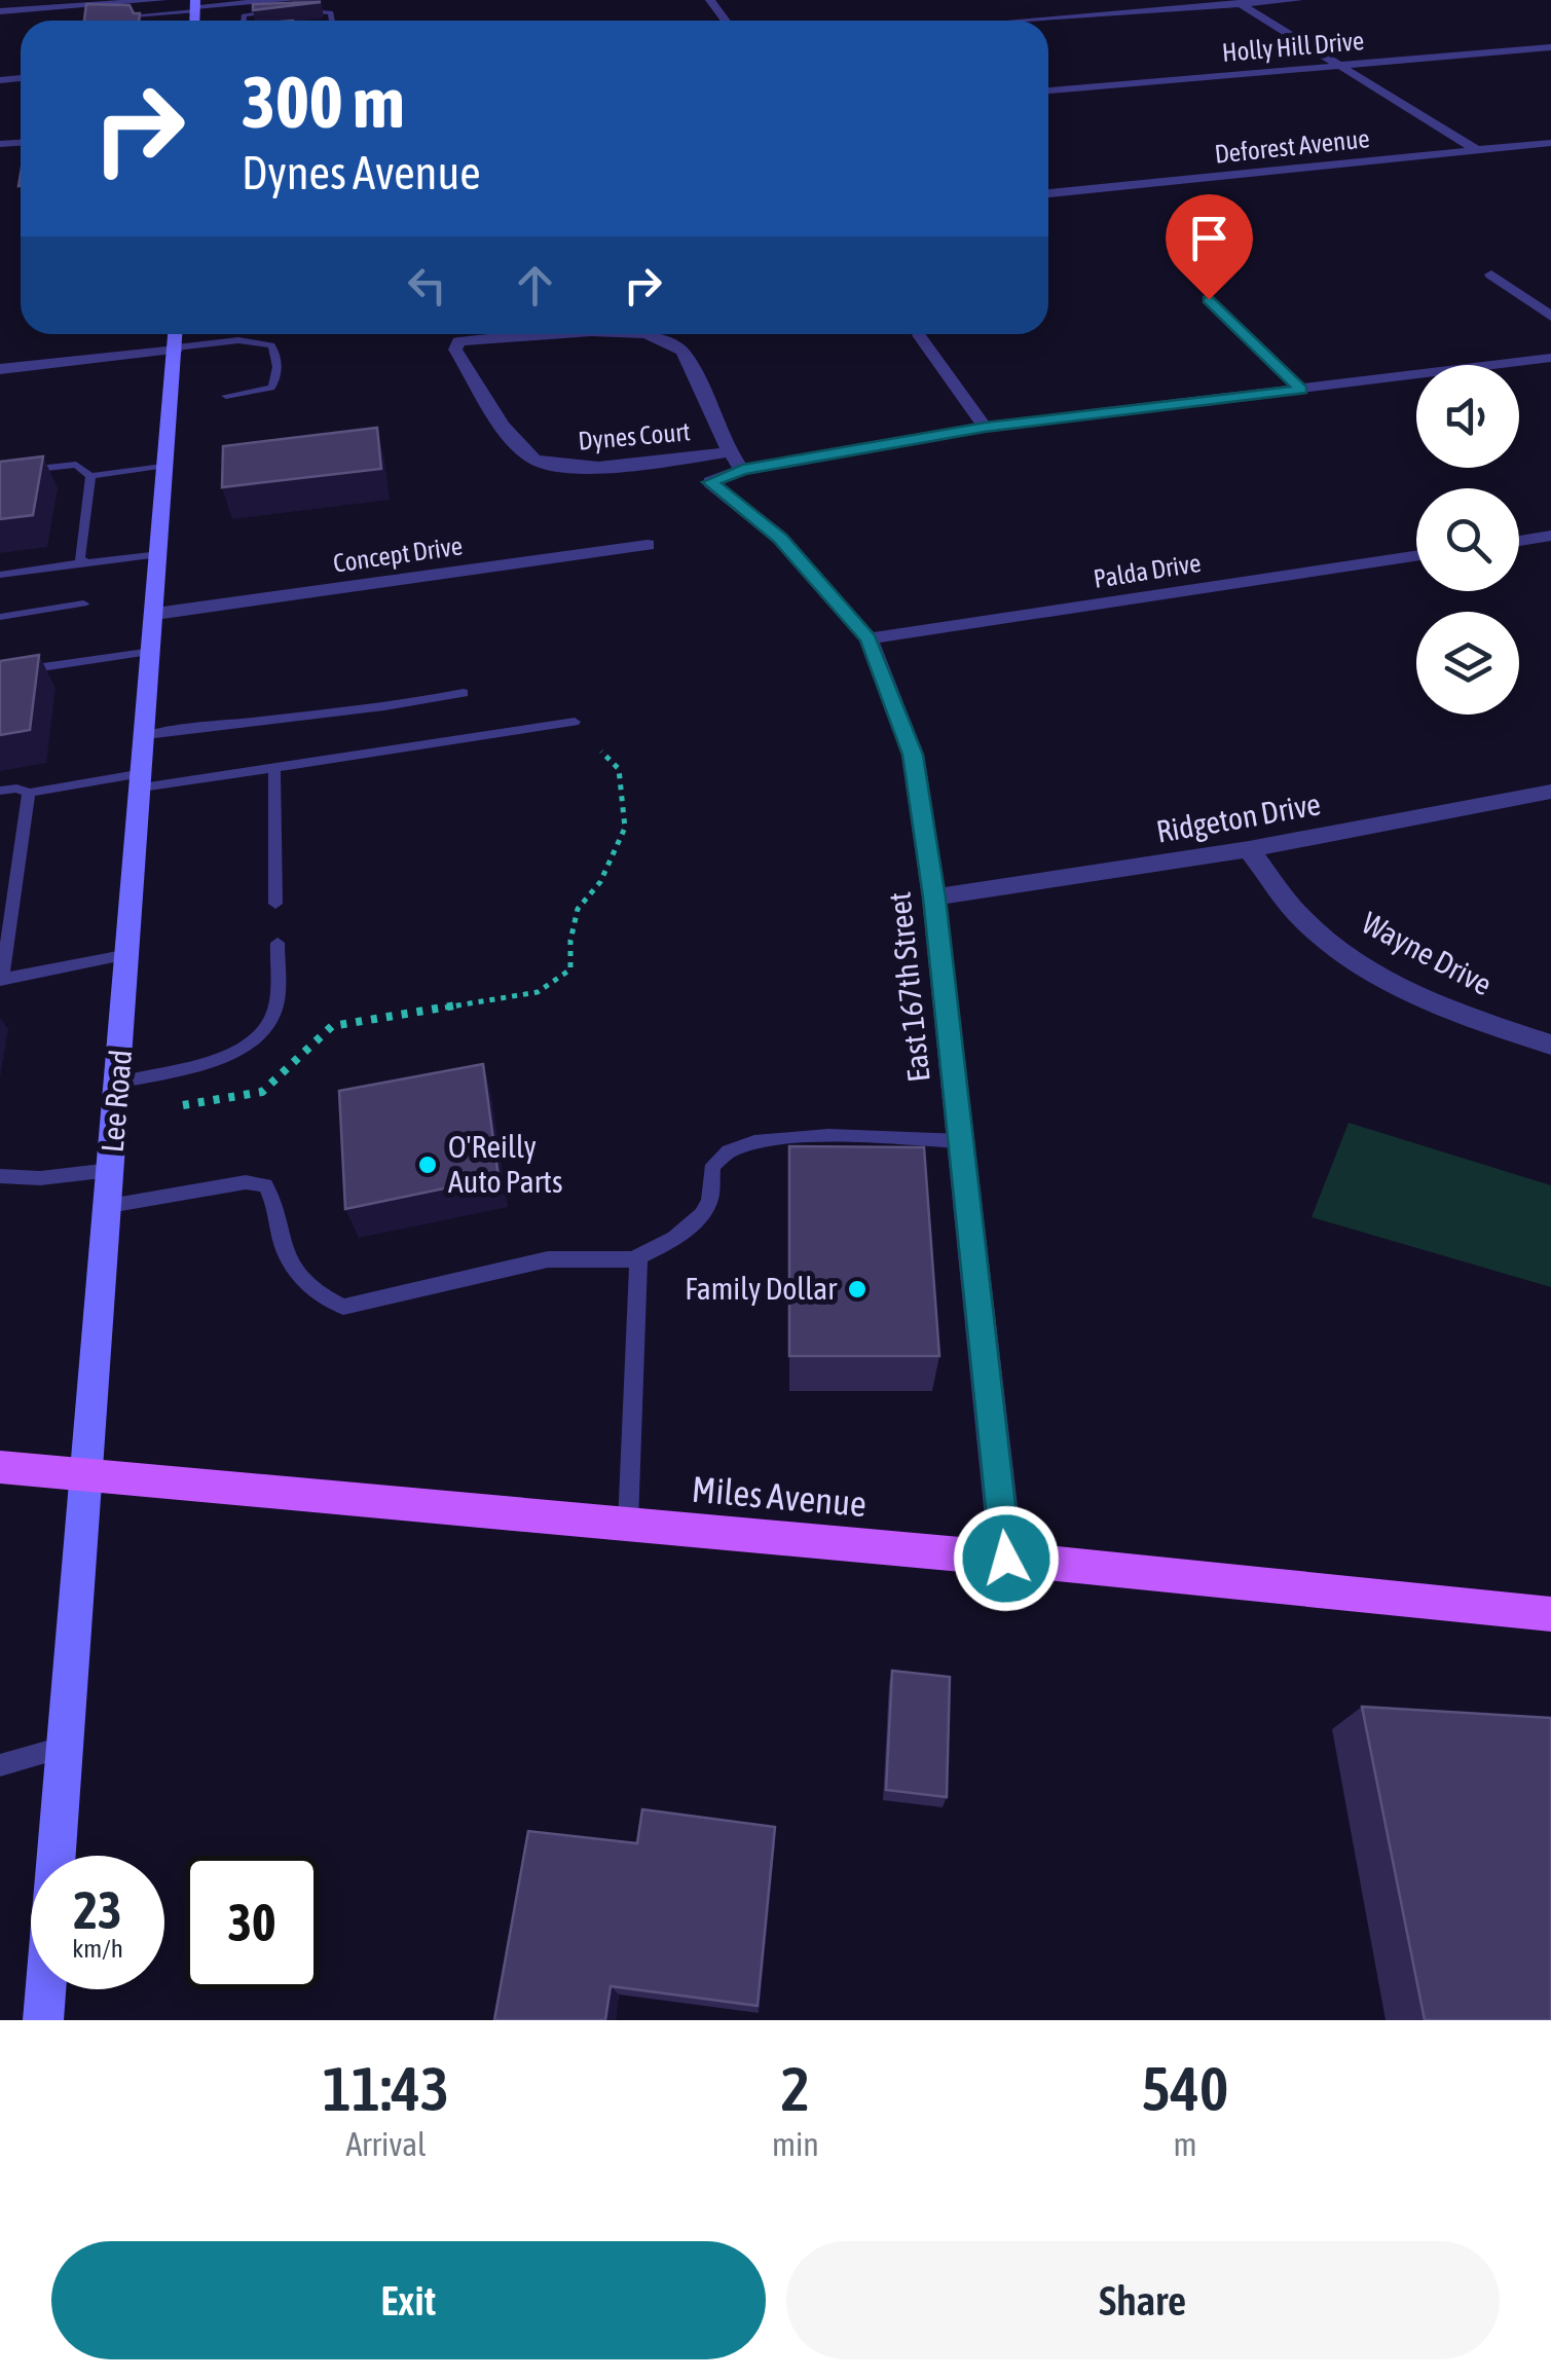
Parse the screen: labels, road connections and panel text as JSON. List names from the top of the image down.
{
  "streets": {
    "main road": ["Lee Road", "Miles Avenue"],
    "street": [
      "Holly Hill Drive",
      "Deforest Avenue",
      "Dynes Court",
      "Concept Drive",
      "Palda Drive",
      "Ridgeton Drive",
      "Wayne Drive",
      "East 167th Street"
    ]
  },
  "crossings": [
    ["Dynes Court", "East 167th Street"],
    ["Concept Drive", "Lee Road"],
    ["Palda Drive", "East 167th Street"],
    ["Ridgeton Drive", "Wayne Drive"],
    ["Ridgeton Drive", "East 167th Street"],
    ["East 167th Street", "Miles Avenue"],
    ["Lee Road", "Miles Avenue"]
  ],
  "places": ["O'Reilly Auto Parts", "Family Dollar"],
  "page": {
    "turn": ["300 m", "Dynes Avenue"],
    "speed": "23 km/h",
    "limit": "30",
    "eta": [
      "11:43",
      "Arrival",
      "2",
      "min",
      "540",
      "m"
    ],
    "buttons": ["Exit", "Share"]
  }
}
